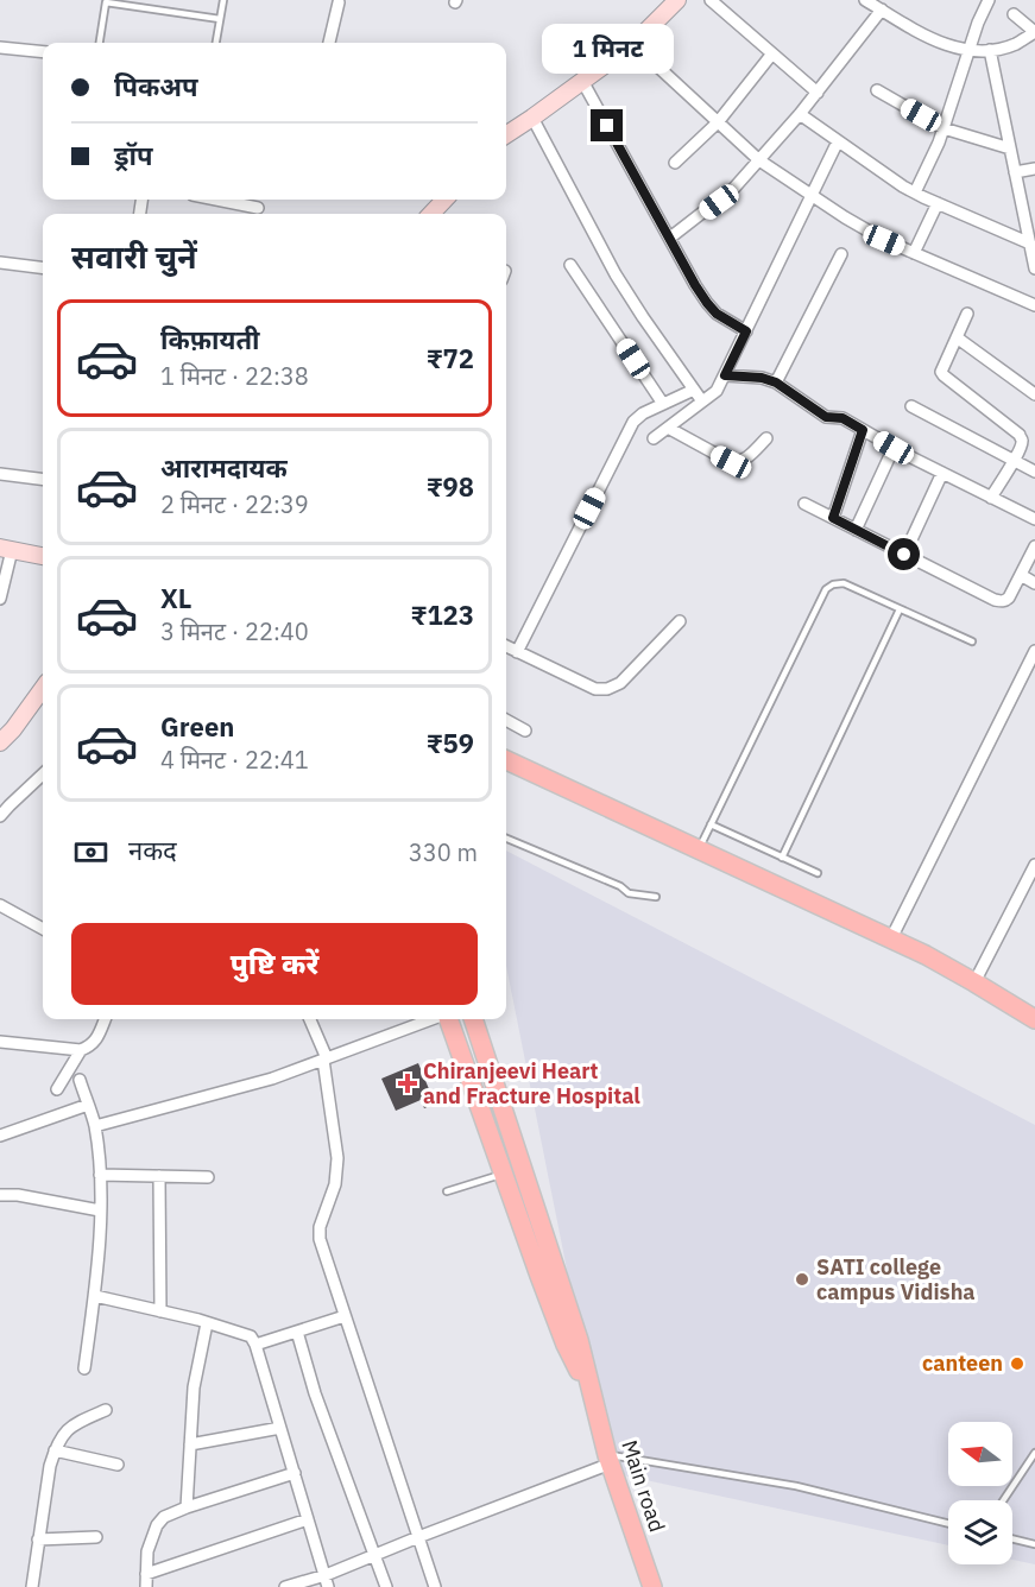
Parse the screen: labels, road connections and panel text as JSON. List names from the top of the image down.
{
  "streets": {
    "main road": ["Main road"]
  },
  "places": {
    "health": ["Chiranjeevi Heart and Fracture Hospital"],
    "other": ["SATI college campus Vidisha", "canteen"]
  },
  "north": "left",
  "page": {
    "bubble": "1 मिनट",
    "banner": ["पिकअप", "ड्रॉप"],
    "heading": "सवारी चुनें",
    "list": [
      {
        "name": "किफ़ायती",
        "note": "1 मिनट · 22:38",
        "value": "₹72"
      },
      {
        "name": "आरामदायक",
        "note": "2 मिनट · 22:39",
        "value": "₹98"
      },
      {
        "name": "XL",
        "note": "3 मिनट · 22:40",
        "value": "₹123"
      },
      {
        "name": "Green",
        "note": "4 मिनट · 22:41",
        "value": "₹59"
      }
    ],
    "pay": ["नकद", "330 m"],
    "buttons": "पुष्टि करें"
  }
}
